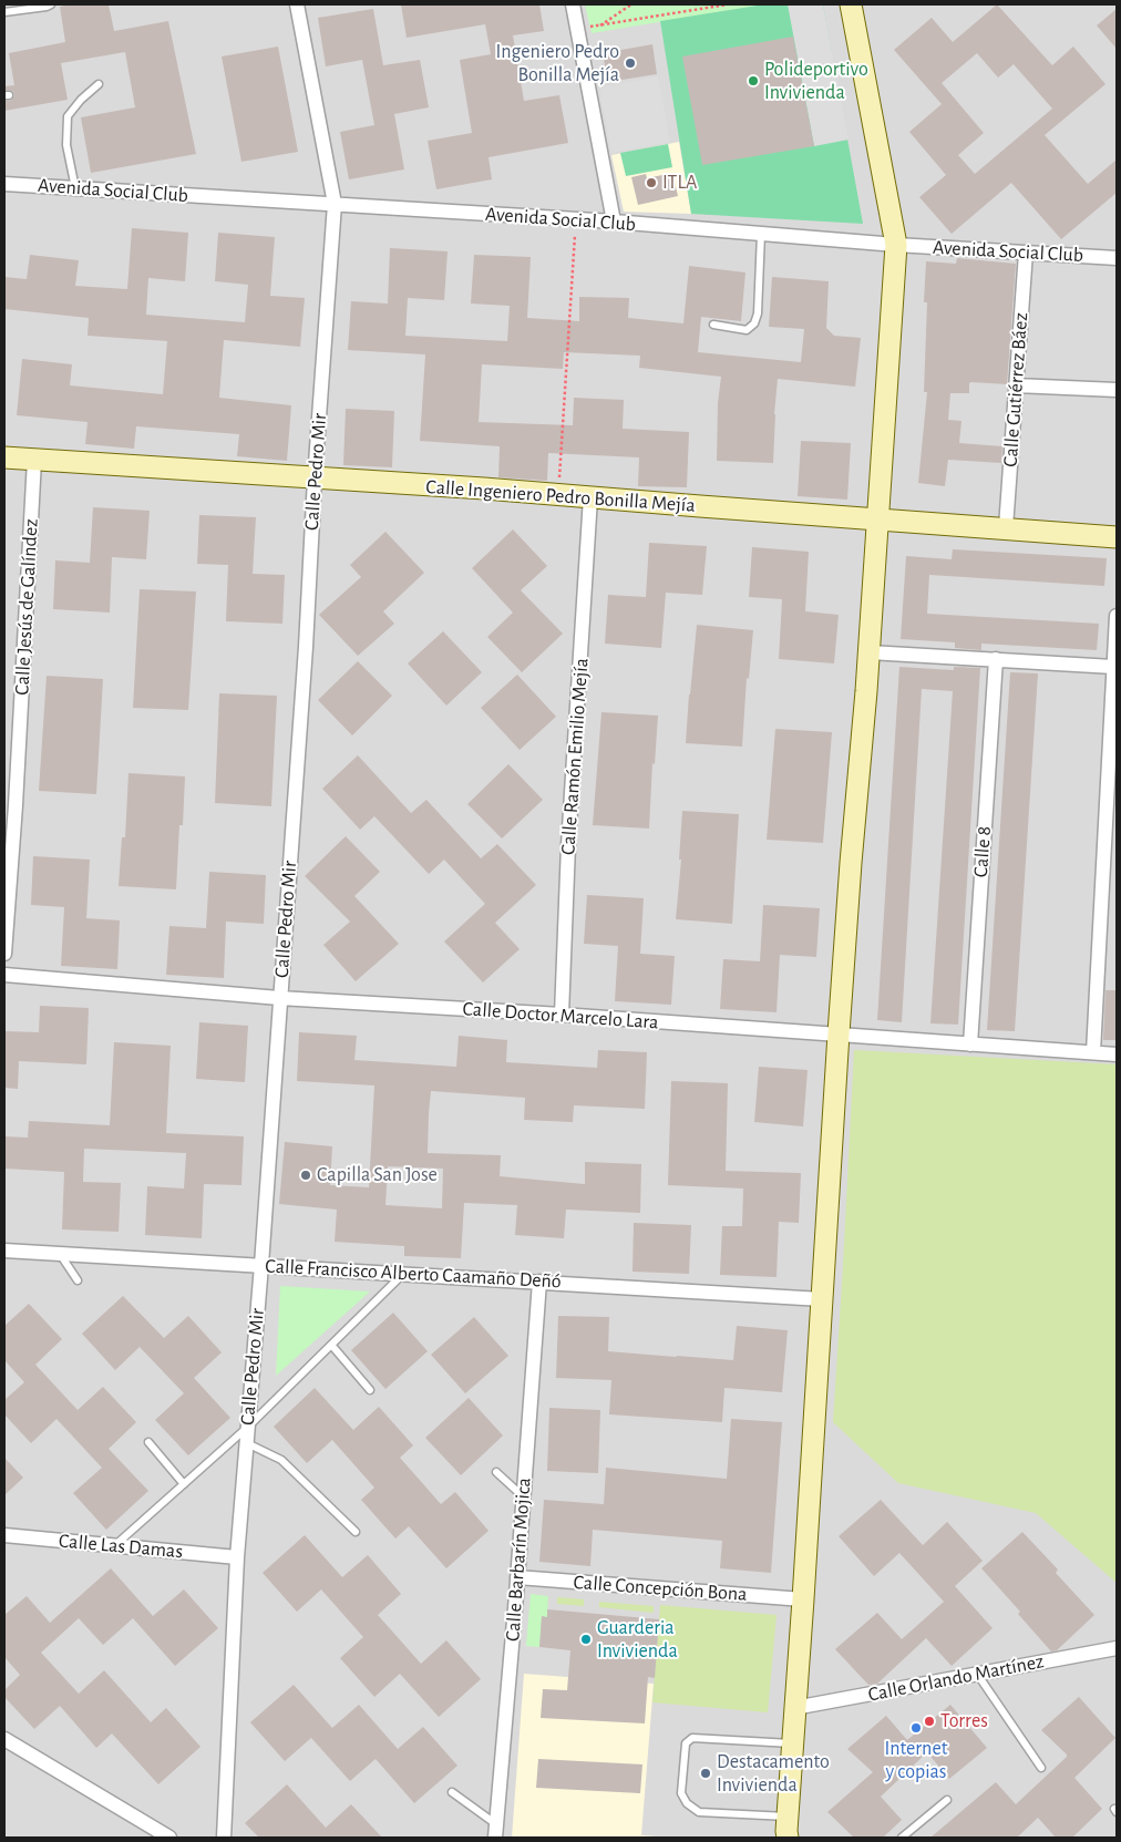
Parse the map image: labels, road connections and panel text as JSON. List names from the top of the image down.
{
  "streets": {
    "street": [
      "Avenida Social Club",
      "Calle Gutiérrez Báez",
      "Calle Pedro Mir",
      "Calle Ingeniero Pedro Bonilla Mejía",
      "Calle Jesús de Galíndez",
      "Calle Ramón Emilio Mejía",
      "Calle 8",
      "Calle Doctor Marcelo Lara",
      "Calle Francisco Alberto Caamaño Deñó",
      "Calle Las Damas",
      "Calle Barbarín Mojica",
      "Calle Concepción Bona",
      "Calle Orlando Martínez"
    ]
  },
  "crossings": [
    ["Avenida Social Club", "Calle Gutiérrez Báez"],
    ["Avenida Social Club", "Calle Pedro Mir"],
    ["Calle Gutiérrez Báez", "Calle Ingeniero Pedro Bonilla Mejía"],
    ["Calle Pedro Mir", "Calle Ingeniero Pedro Bonilla Mejía"],
    ["Calle Pedro Mir", "Calle Doctor Marcelo Lara"],
    ["Calle Pedro Mir", "Calle Francisco Alberto Caamaño Deñó"],
    ["Calle Pedro Mir", "Calle Las Damas"],
    ["Calle Ingeniero Pedro Bonilla Mejía", "Calle Jesús de Galíndez"],
    ["Calle Ingeniero Pedro Bonilla Mejía", "Calle Ramón Emilio Mejía"],
    ["Calle Ramón Emilio Mejía", "Calle Doctor Marcelo Lara"],
    ["Calle 8", "Calle Doctor Marcelo Lara"],
    ["Calle Francisco Alberto Caamaño Deñó", "Calle Barbarín Mojica"],
    ["Calle Barbarín Mojica", "Calle Concepción Bona"]
  ],
  "places": [
    "Ingeniero Pedro Bonilla Mejía",
    "Polideportivo Invivienda",
    "ITLA",
    "Capilla San Jose",
    "Guarderia Invivienda",
    "Torres",
    "Internet y copias",
    "Destacamento Invivienda"
  ]
}
